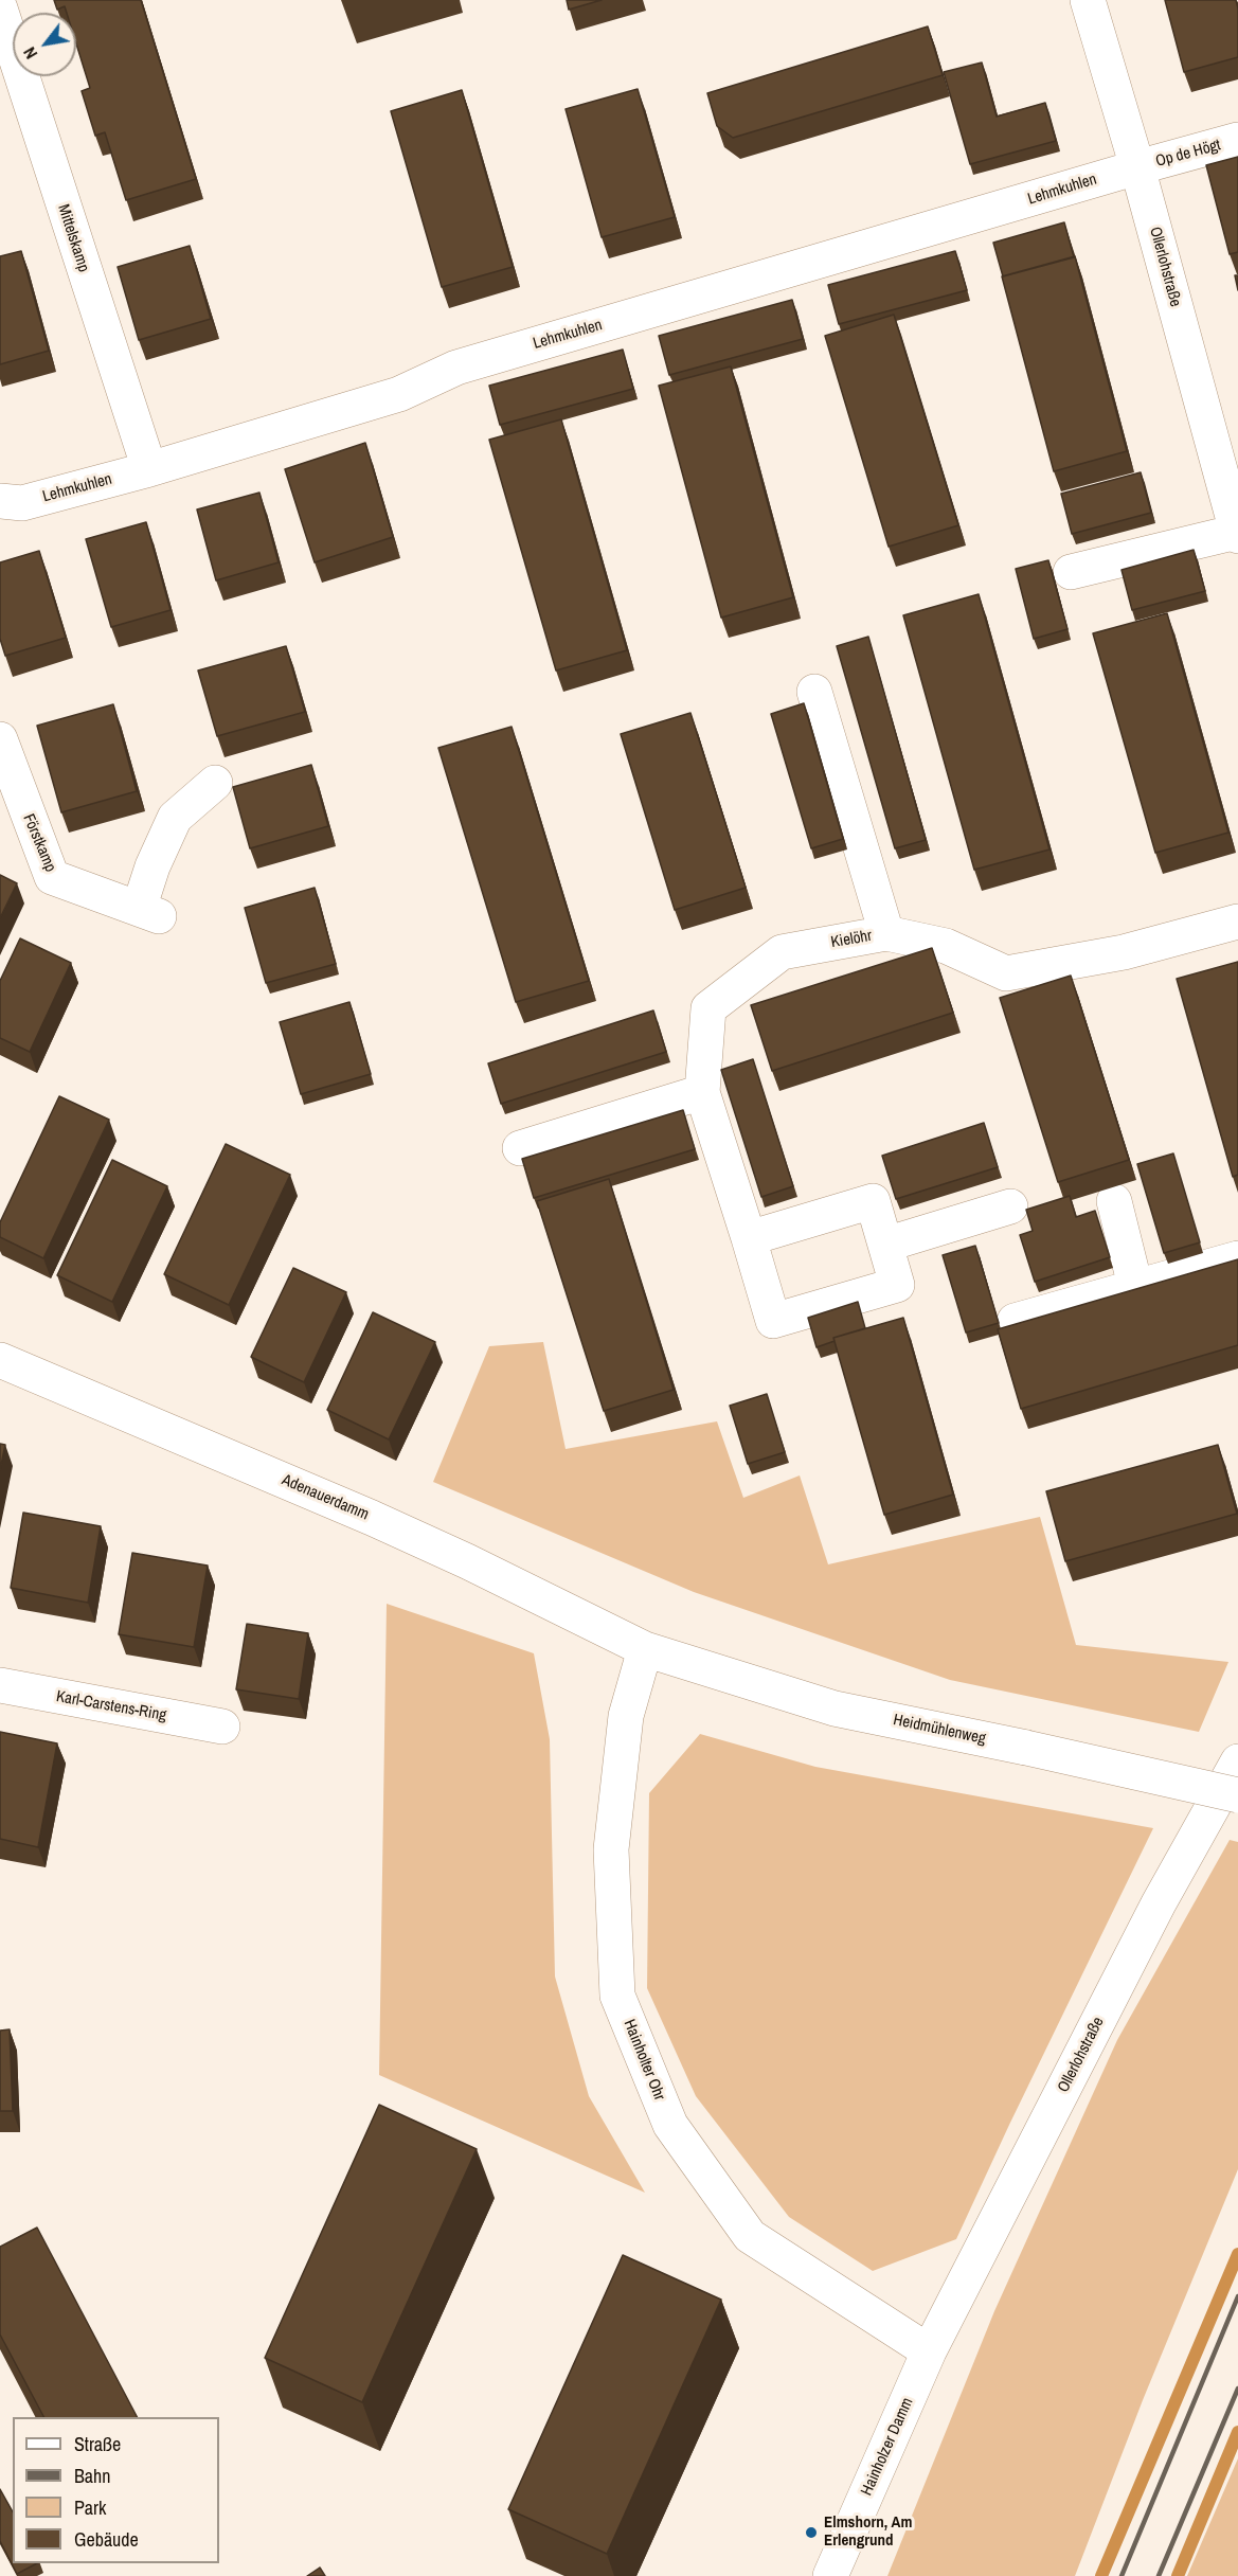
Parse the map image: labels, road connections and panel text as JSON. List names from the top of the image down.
{
  "streets": {
    "street": [
      "Op de Högt",
      "Lehmkuhlen",
      "Mittelskamp",
      "Ollerlohstraße",
      "Förstkamp",
      "Kielöhr",
      "Adenauerdamm",
      "Karl-Carstens-Ring",
      "Heidmühlenweg",
      "Hainholter Ohr",
      "Hainholzer Damm"
    ]
  },
  "crossings": [
    ["Op de Högt", "Lehmkuhlen"],
    ["Op de Högt", "Ollerlohstraße"],
    ["Lehmkuhlen", "Mittelskamp"],
    ["Lehmkuhlen", "Ollerlohstraße"],
    ["Ollerlohstraße", "Hainholter Ohr"],
    ["Ollerlohstraße", "Hainholzer Damm"],
    ["Adenauerdamm", "Heidmühlenweg"],
    ["Adenauerdamm", "Hainholter Ohr"],
    ["Heidmühlenweg", "Hainholter Ohr"],
    ["Hainholter Ohr", "Hainholzer Damm"]
  ],
  "places": ["Elmshorn, Am Erlengrund"],
  "legend": [
    "Straße",
    "Bahn",
    "Park",
    "Gebäude"
  ],
  "north": "bottom left"
}
